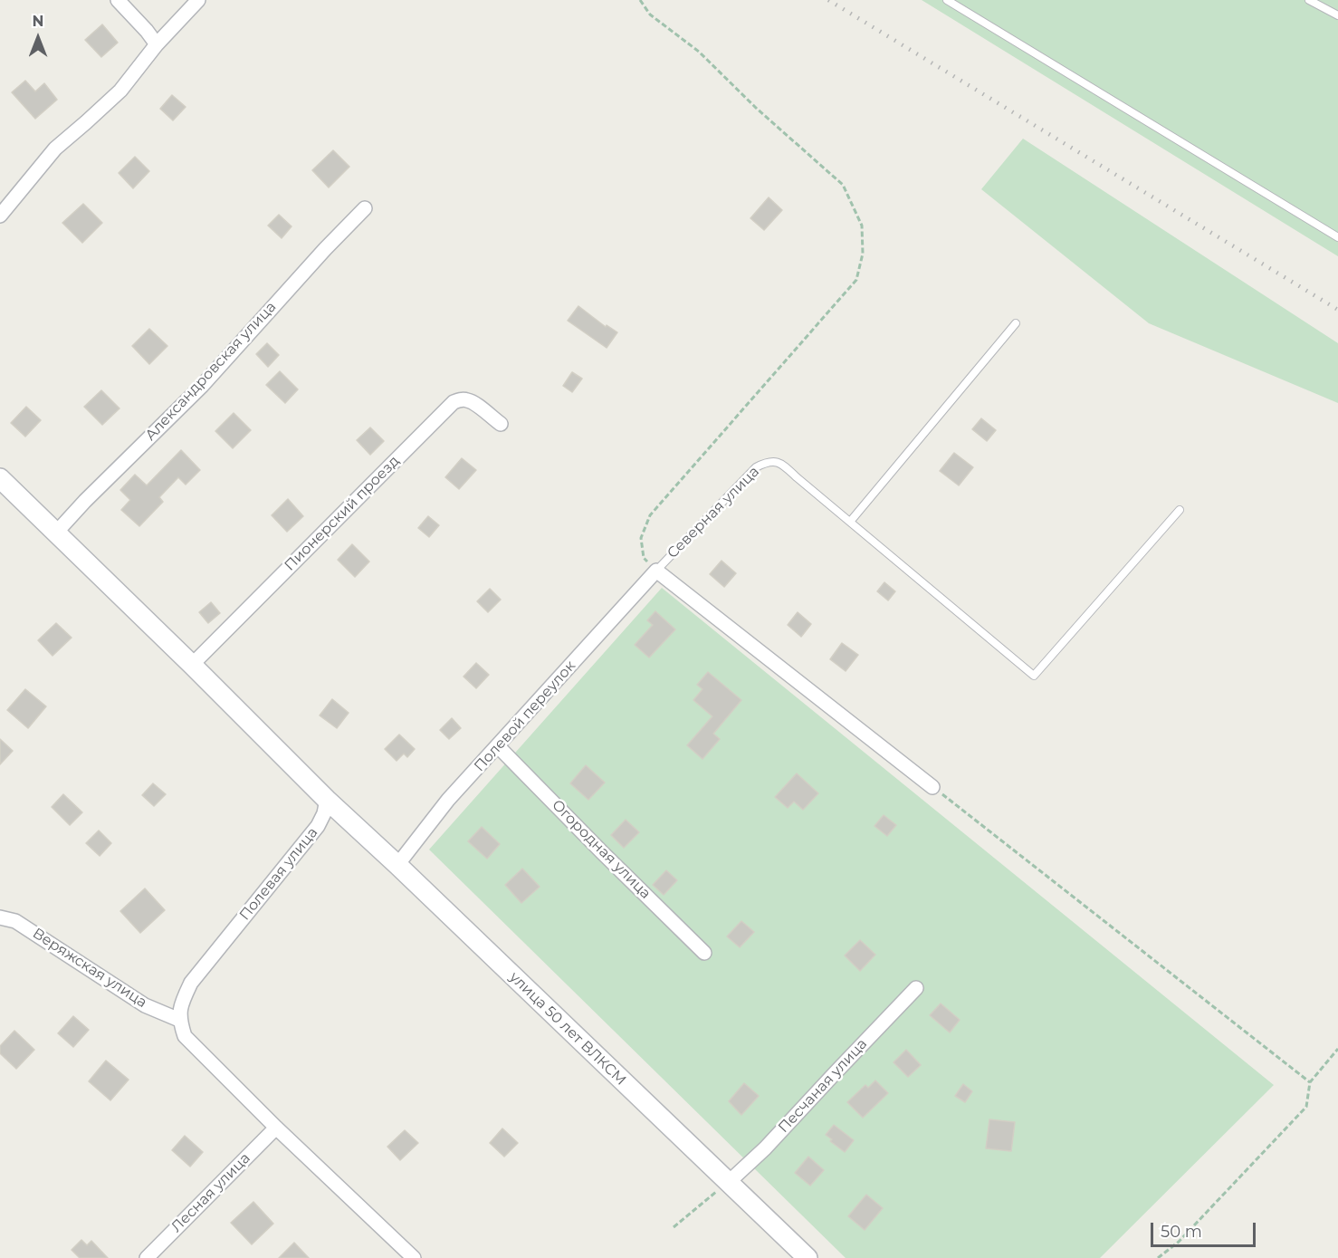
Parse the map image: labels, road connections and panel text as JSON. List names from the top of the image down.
{
  "streets": {
    "street": [
      "Александровская улица",
      "Пионерский проезд",
      "Полевой переулок",
      "Огородная улица",
      "Полевая улица",
      "Веряжская улица",
      "улица 50 лет ВЛКСМ",
      "Песчаная улица",
      "Лесная улица"
    ],
    "lane": ["Северная улица"]
  },
  "crossings": [
    ["Северная улица", "Полевой переулок"],
    ["Полевой переулок", "Огородная улица"],
    ["Полевой переулок", "улица 50 лет ВЛКСМ"],
    ["Полевая улица", "Веряжская улица"],
    ["Полевая улица", "улица 50 лет ВЛКСМ"],
    ["улица 50 лет ВЛКСМ", "Песчаная улица"]
  ],
  "scale_bar": "50 m",
  "north": "top"
}
